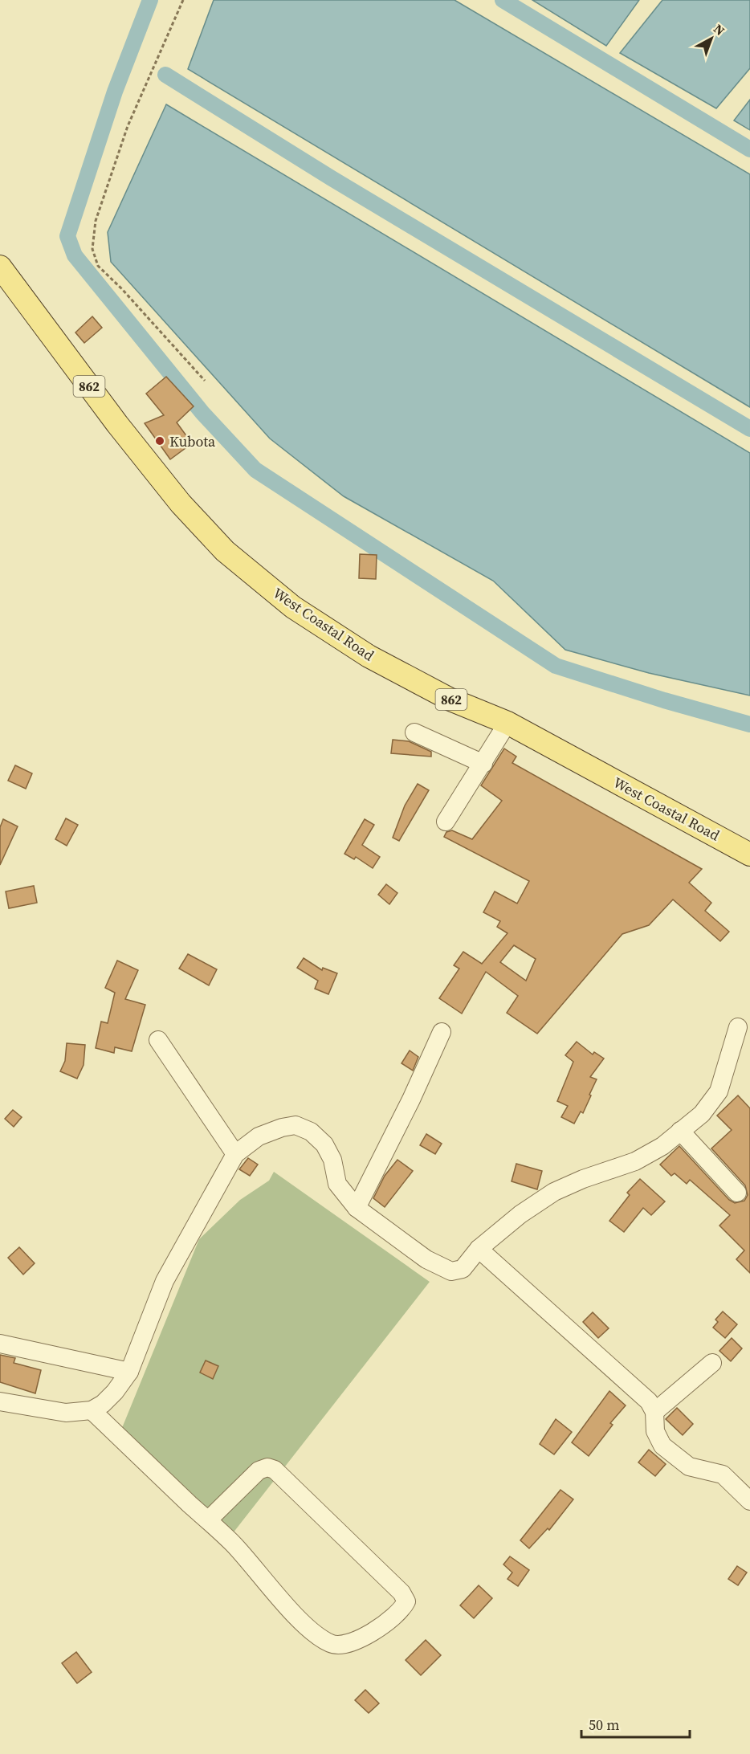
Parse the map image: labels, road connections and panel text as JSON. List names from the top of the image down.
{
  "streets": {
    "main road": ["862", "West Coastal Road"]
  },
  "places": ["Kubota"],
  "scale_bar": "50 m",
  "north": "top right"
}
